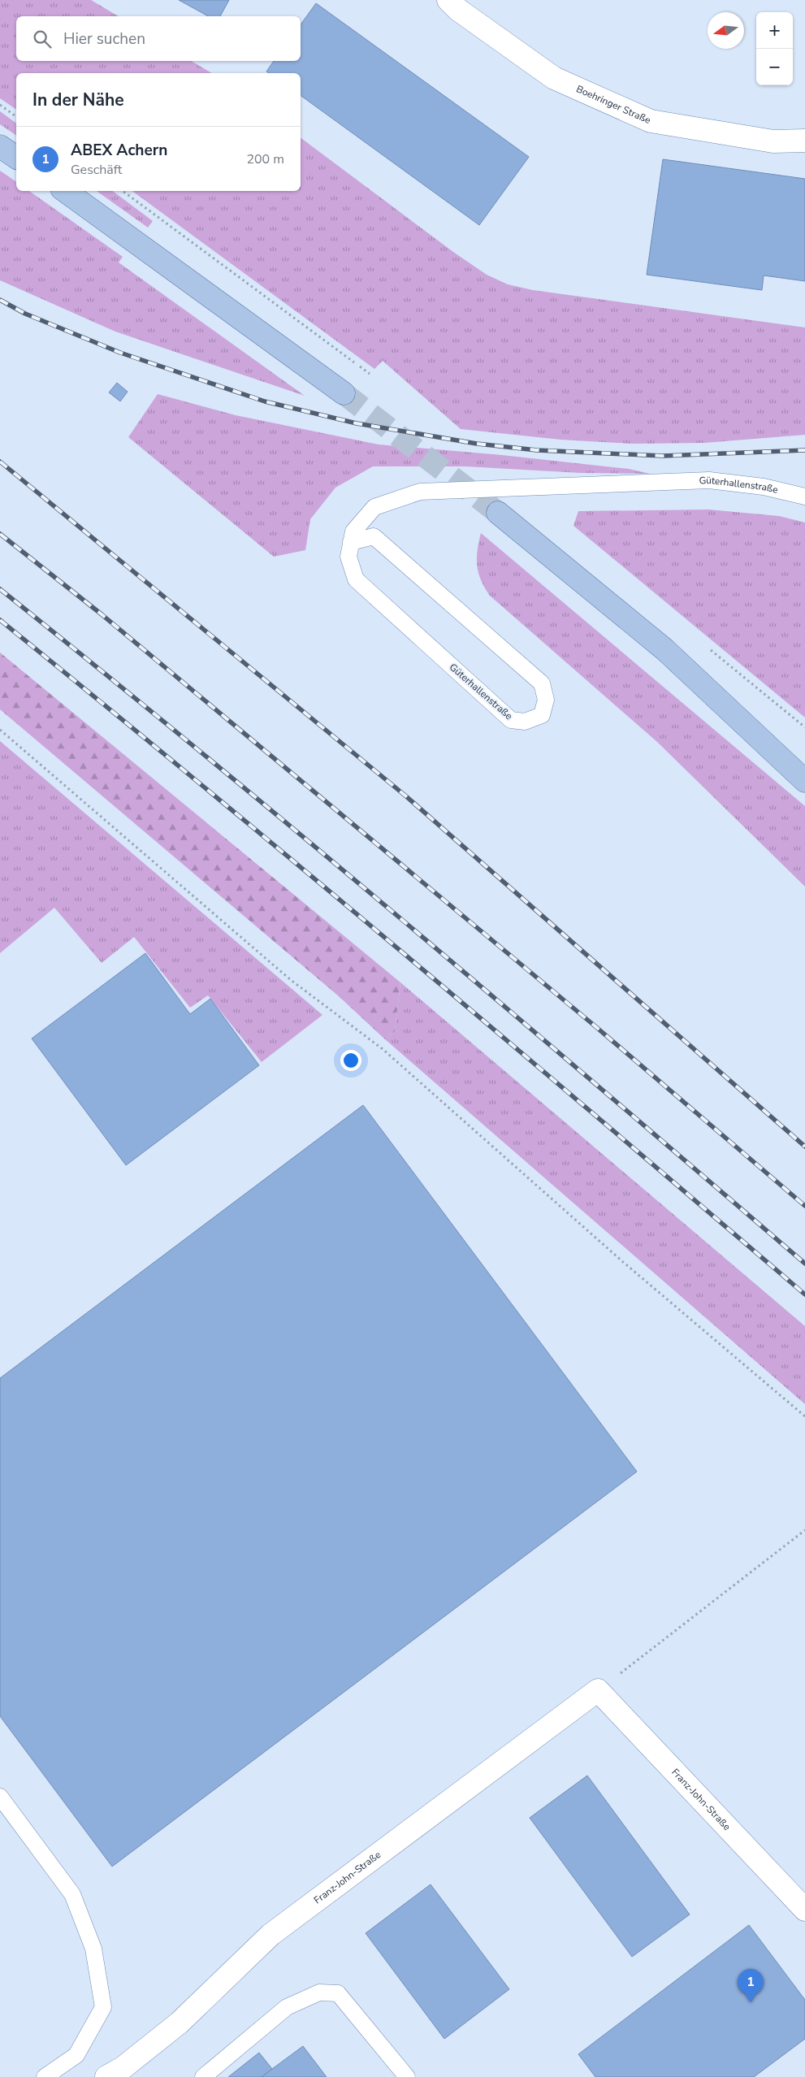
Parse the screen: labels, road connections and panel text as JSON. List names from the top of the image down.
{
  "streets": {
    "street": ["Boehringer Straße", "Franz-John-Straße"],
    "lane": ["Güterhallenstraße"]
  },
  "north": "left",
  "page": {
    "map_buttons": ["+", "−"],
    "search": "Hier suchen",
    "heading": "In der Nähe",
    "list": [
      {
        "mark": "1",
        "name": "ABEX Achern",
        "note": "Geschäft",
        "value": "200 m"
      }
    ],
    "pins": "1"
  }
}
